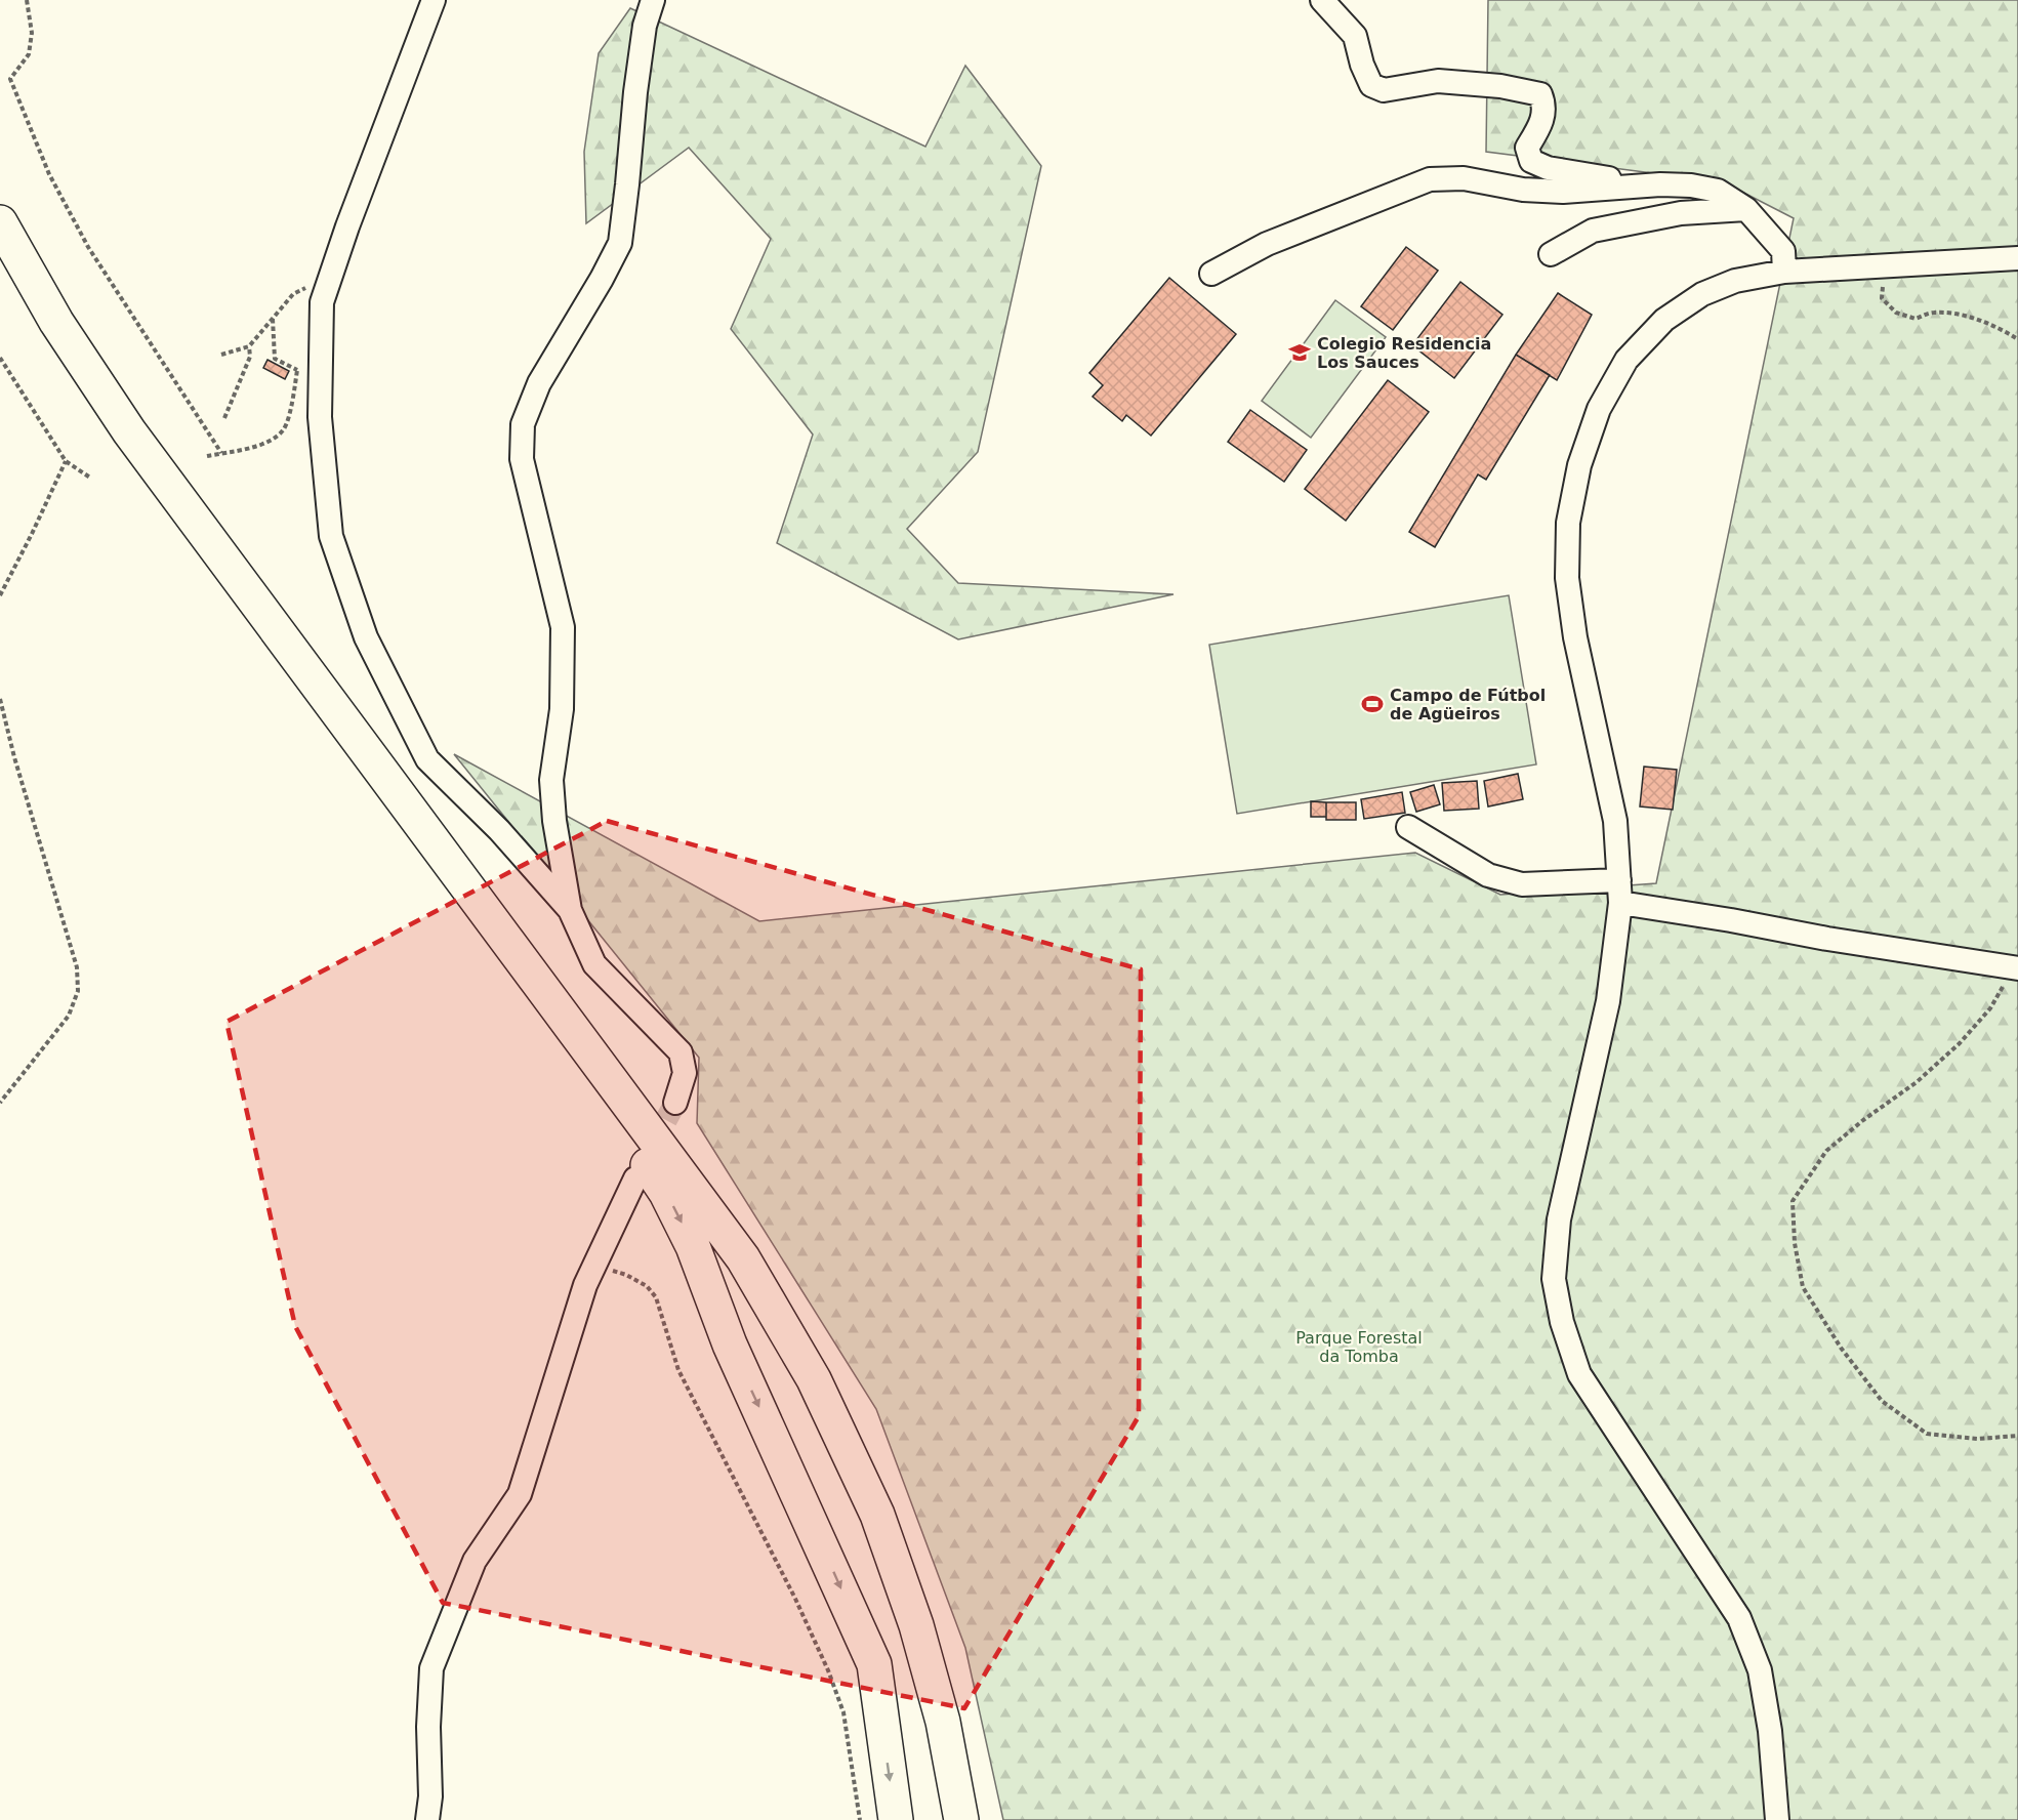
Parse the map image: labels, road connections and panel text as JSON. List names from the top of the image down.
{
  "parks": ["Parque Forestal da Tomba"],
  "places": {
    "school or university": ["Colegio Residencia Los Sauces"],
    "sports": ["Campo de Fútbol de Agüeiros"]
  }
}
